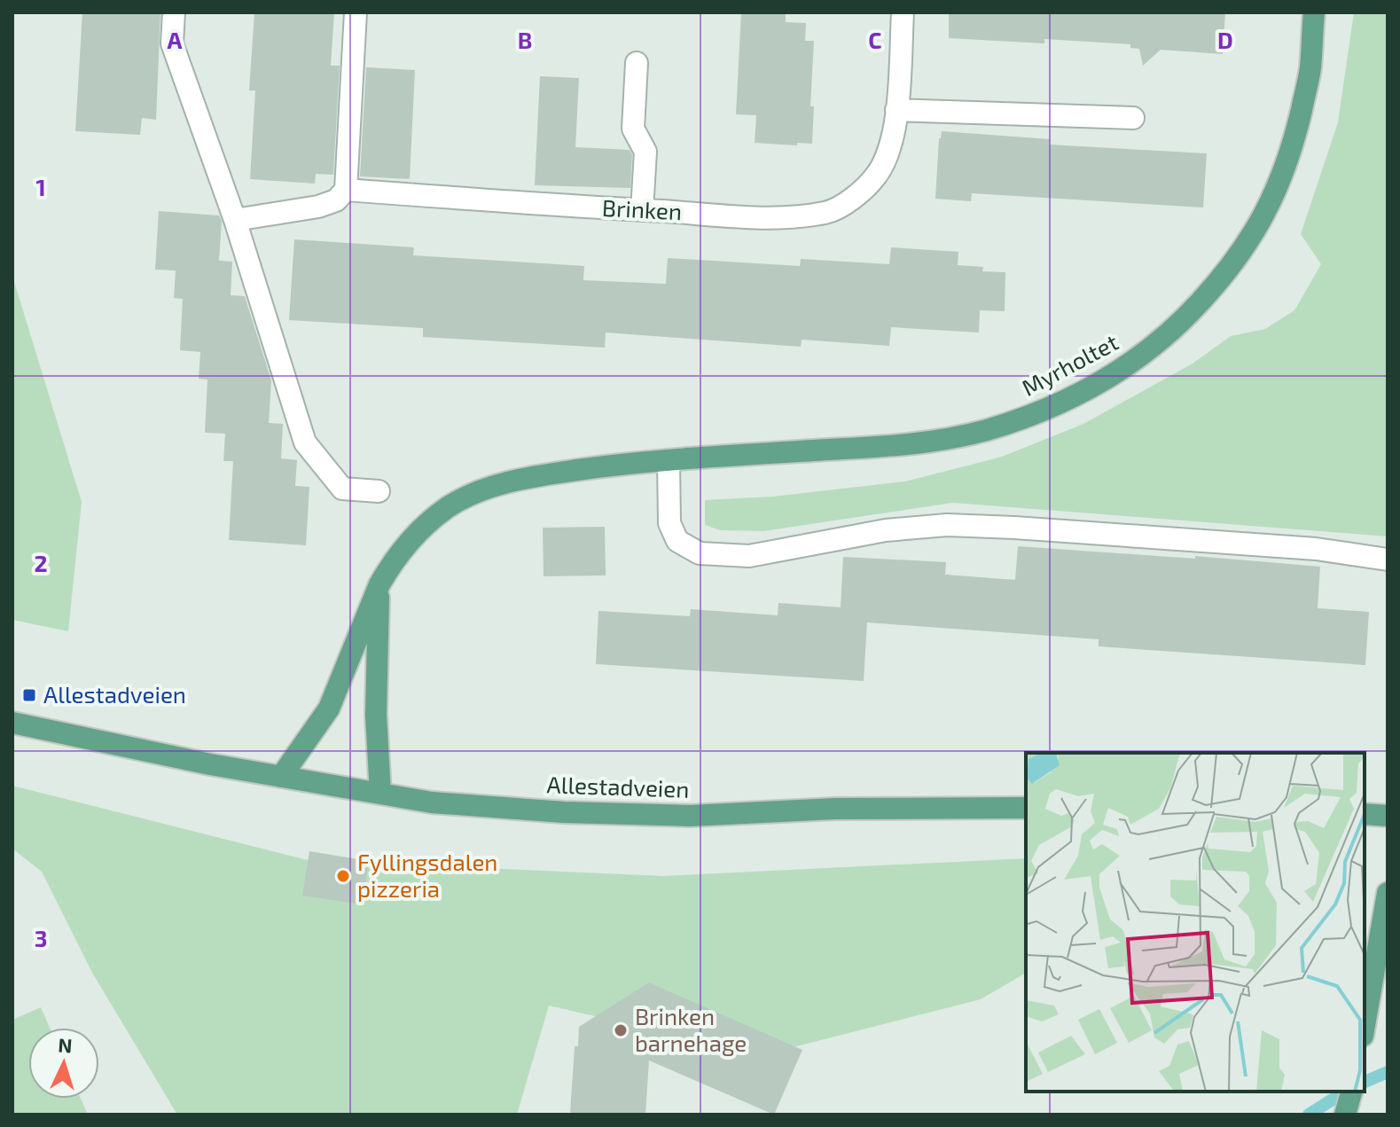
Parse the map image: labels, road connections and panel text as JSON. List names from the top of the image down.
{
  "streets": {
    "main road": ["Myrholtet", "Allestadveien"],
    "street": ["Brinken"]
  },
  "crossings": [
    ["Myrholtet", "Allestadveien"]
  ],
  "places": {
    "transit": ["Allestadveien"],
    "other": ["Fyllingsdalen pizzeria", "Brinken barnehage"]
  },
  "north": "top",
  "grid": {
    "columns": [
      "A",
      "B",
      "C",
      "D"
    ],
    "rows": ["1", "2", "3"]
  }
}
